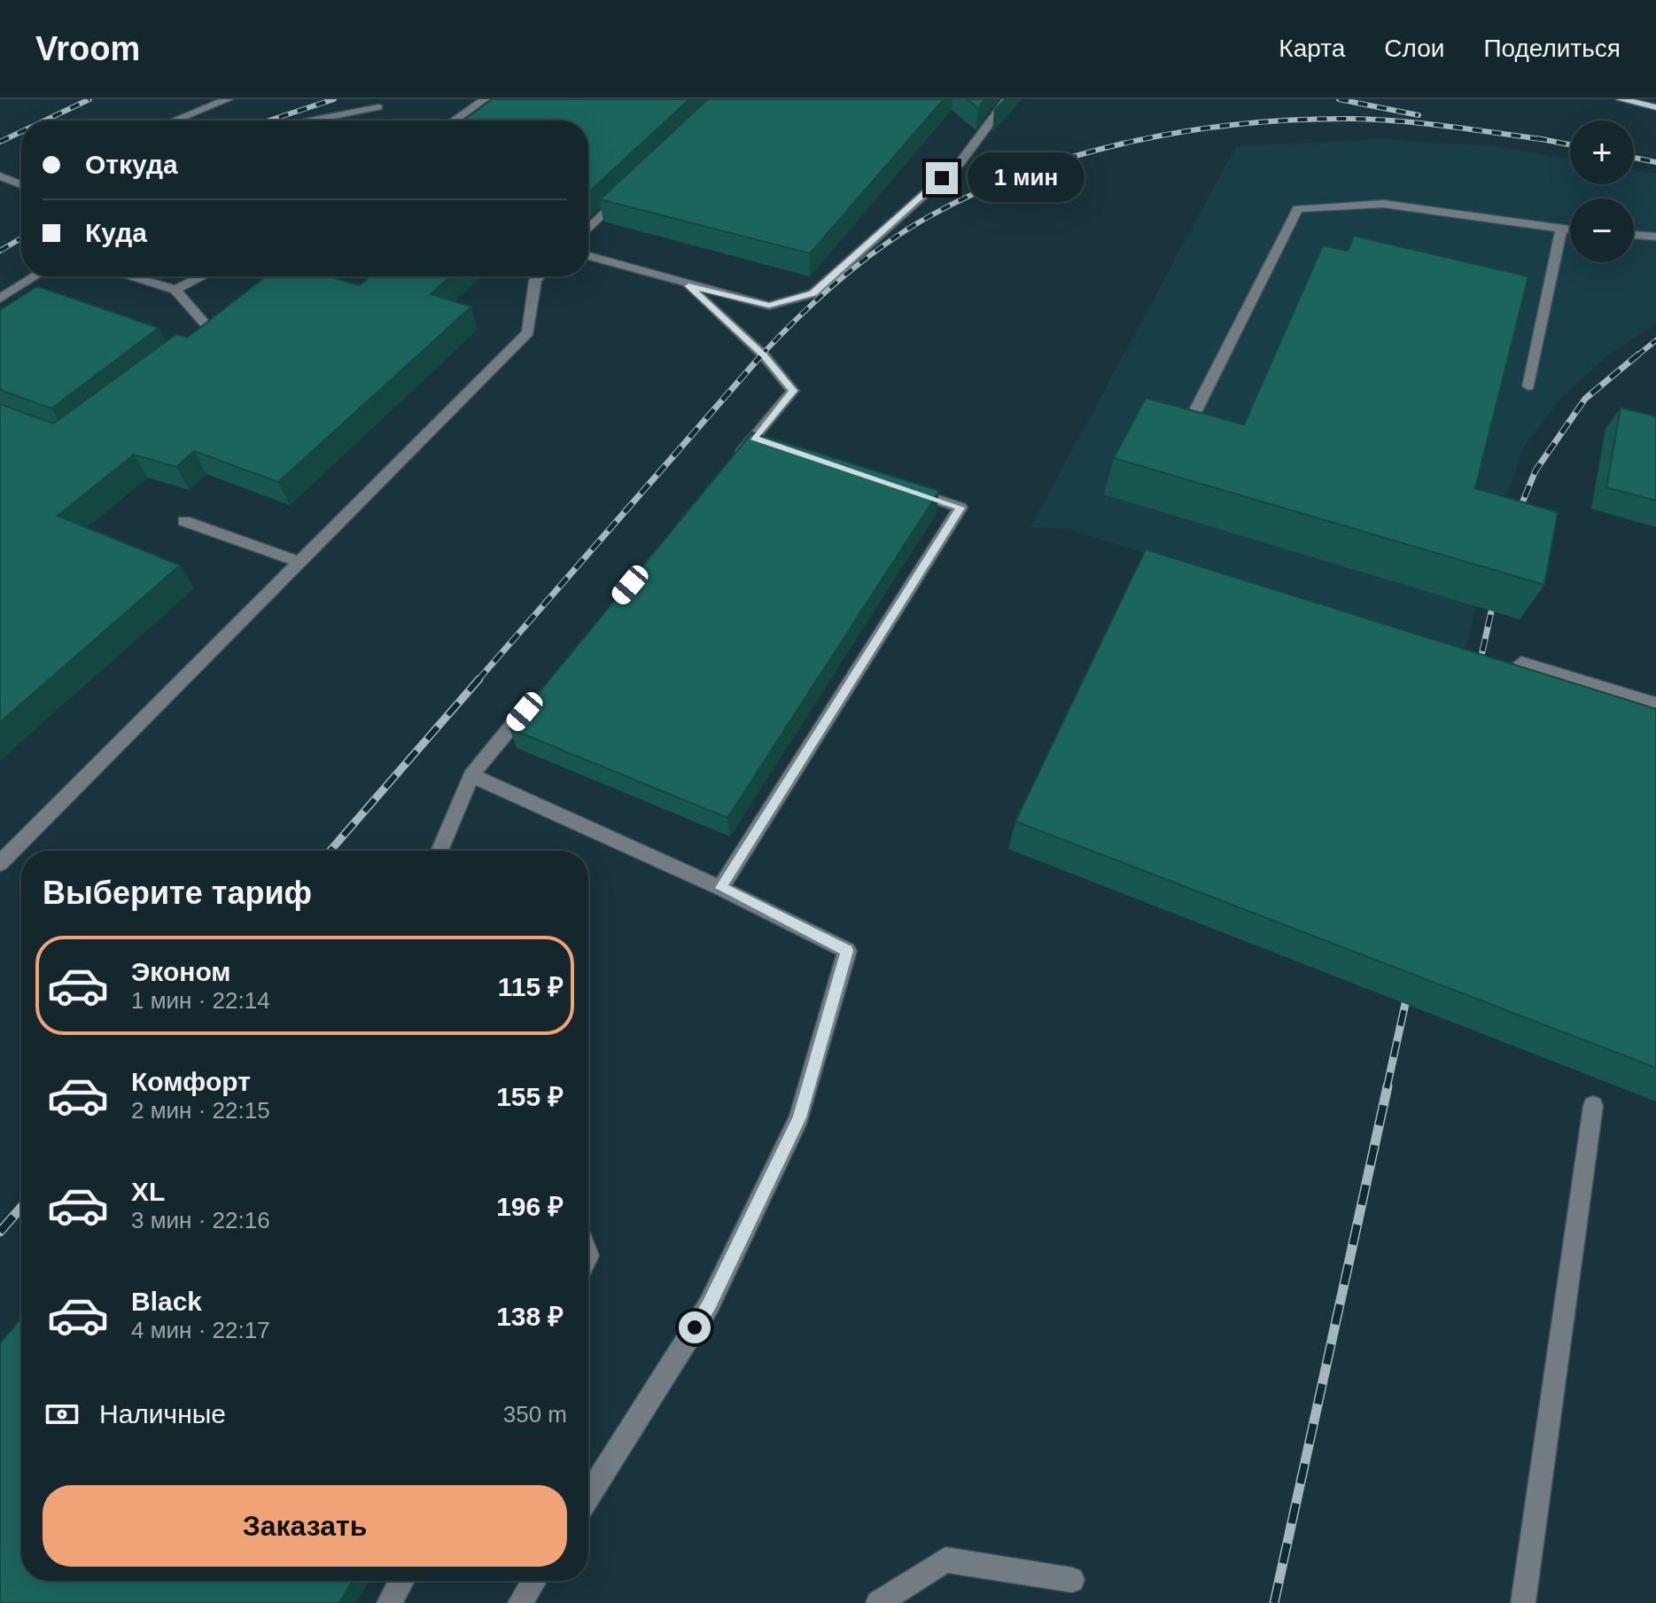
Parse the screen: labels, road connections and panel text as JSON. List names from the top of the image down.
{
  "page": {
    "header": "Vroom",
    "nav": ["Карта", "Слои", "Поделиться"],
    "map_buttons": ["+", "−"],
    "banner": ["Откуда", "Куда"],
    "bubble": "1 мин",
    "heading": "Выберите тариф",
    "list": [
      {
        "name": "Эконом",
        "note": "1 мин · 22:14",
        "value": "115 ₽"
      },
      {
        "name": "Комфорт",
        "note": "2 мин · 22:15",
        "value": "155 ₽"
      },
      {
        "name": "XL",
        "note": "3 мин · 22:16",
        "value": "196 ₽"
      },
      {
        "name": "Black",
        "note": "4 мин · 22:17",
        "value": "138 ₽"
      }
    ],
    "pay": ["Наличные", "350 m"],
    "buttons": "Заказать"
  }
}
